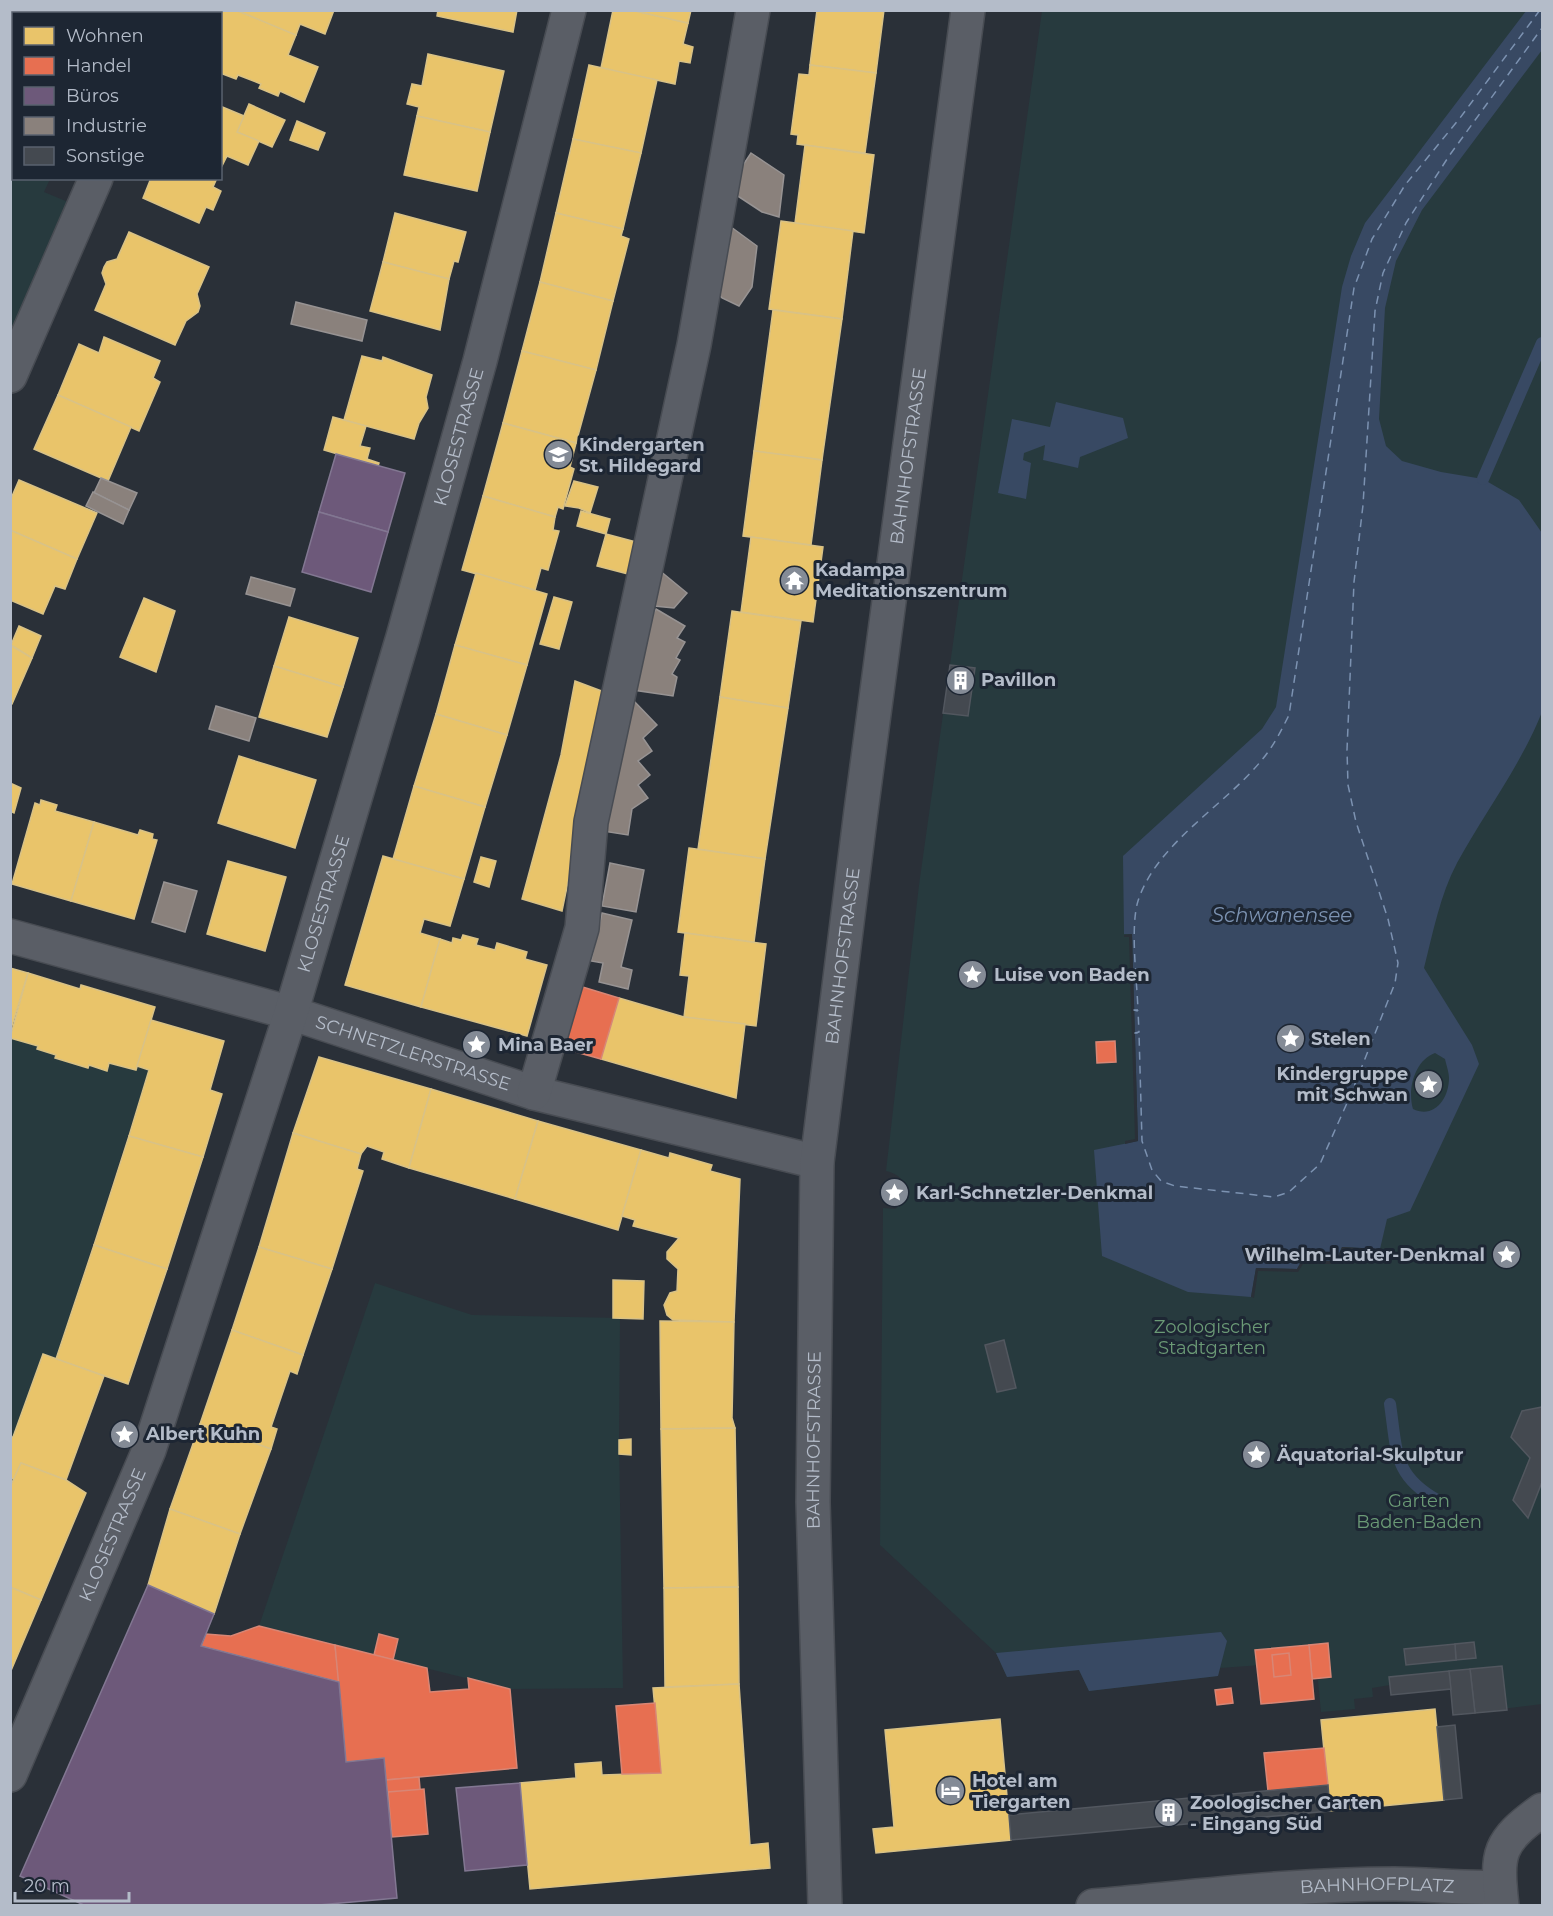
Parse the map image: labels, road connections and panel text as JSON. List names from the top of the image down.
{
  "streets": {
    "street": [
      "KLOSESTRASSE",
      "BAHNHOFSTRASSE",
      "SCHNETZLERSTRASSE",
      "BAHNHOFPLATZ"
    ]
  },
  "crossings": [
    ["KLOSESTRASSE", "SCHNETZLERSTRASSE"],
    ["BAHNHOFSTRASSE", "SCHNETZLERSTRASSE"]
  ],
  "water": ["Schwanensee"],
  "parks": ["Zoologischer Stadtgarten", "Garten Baden-Baden"],
  "places": {
    "school or university": ["Kindergarten St. Hildegard"],
    "temple": ["Kadampa Meditationszentrum"],
    "building": ["Pavillon", "Zoologischer Garten - Eingang Süd"],
    "place": [
      "Luise von Baden",
      "Stelen",
      "Mina Baer",
      "Kindergruppe mit Schwan",
      "Karl-Schnetzler-Denkmal",
      "Wilhelm-Lauter-Denkmal",
      "Albert Kuhn",
      "Äquatorial-Skulptur"
    ],
    "hotel": ["Hotel am Tiergarten"]
  },
  "legend": [
    "Wohnen",
    "Handel",
    "Büros",
    "Industrie",
    "Sonstige"
  ],
  "scale_bar": "20 m"
}
